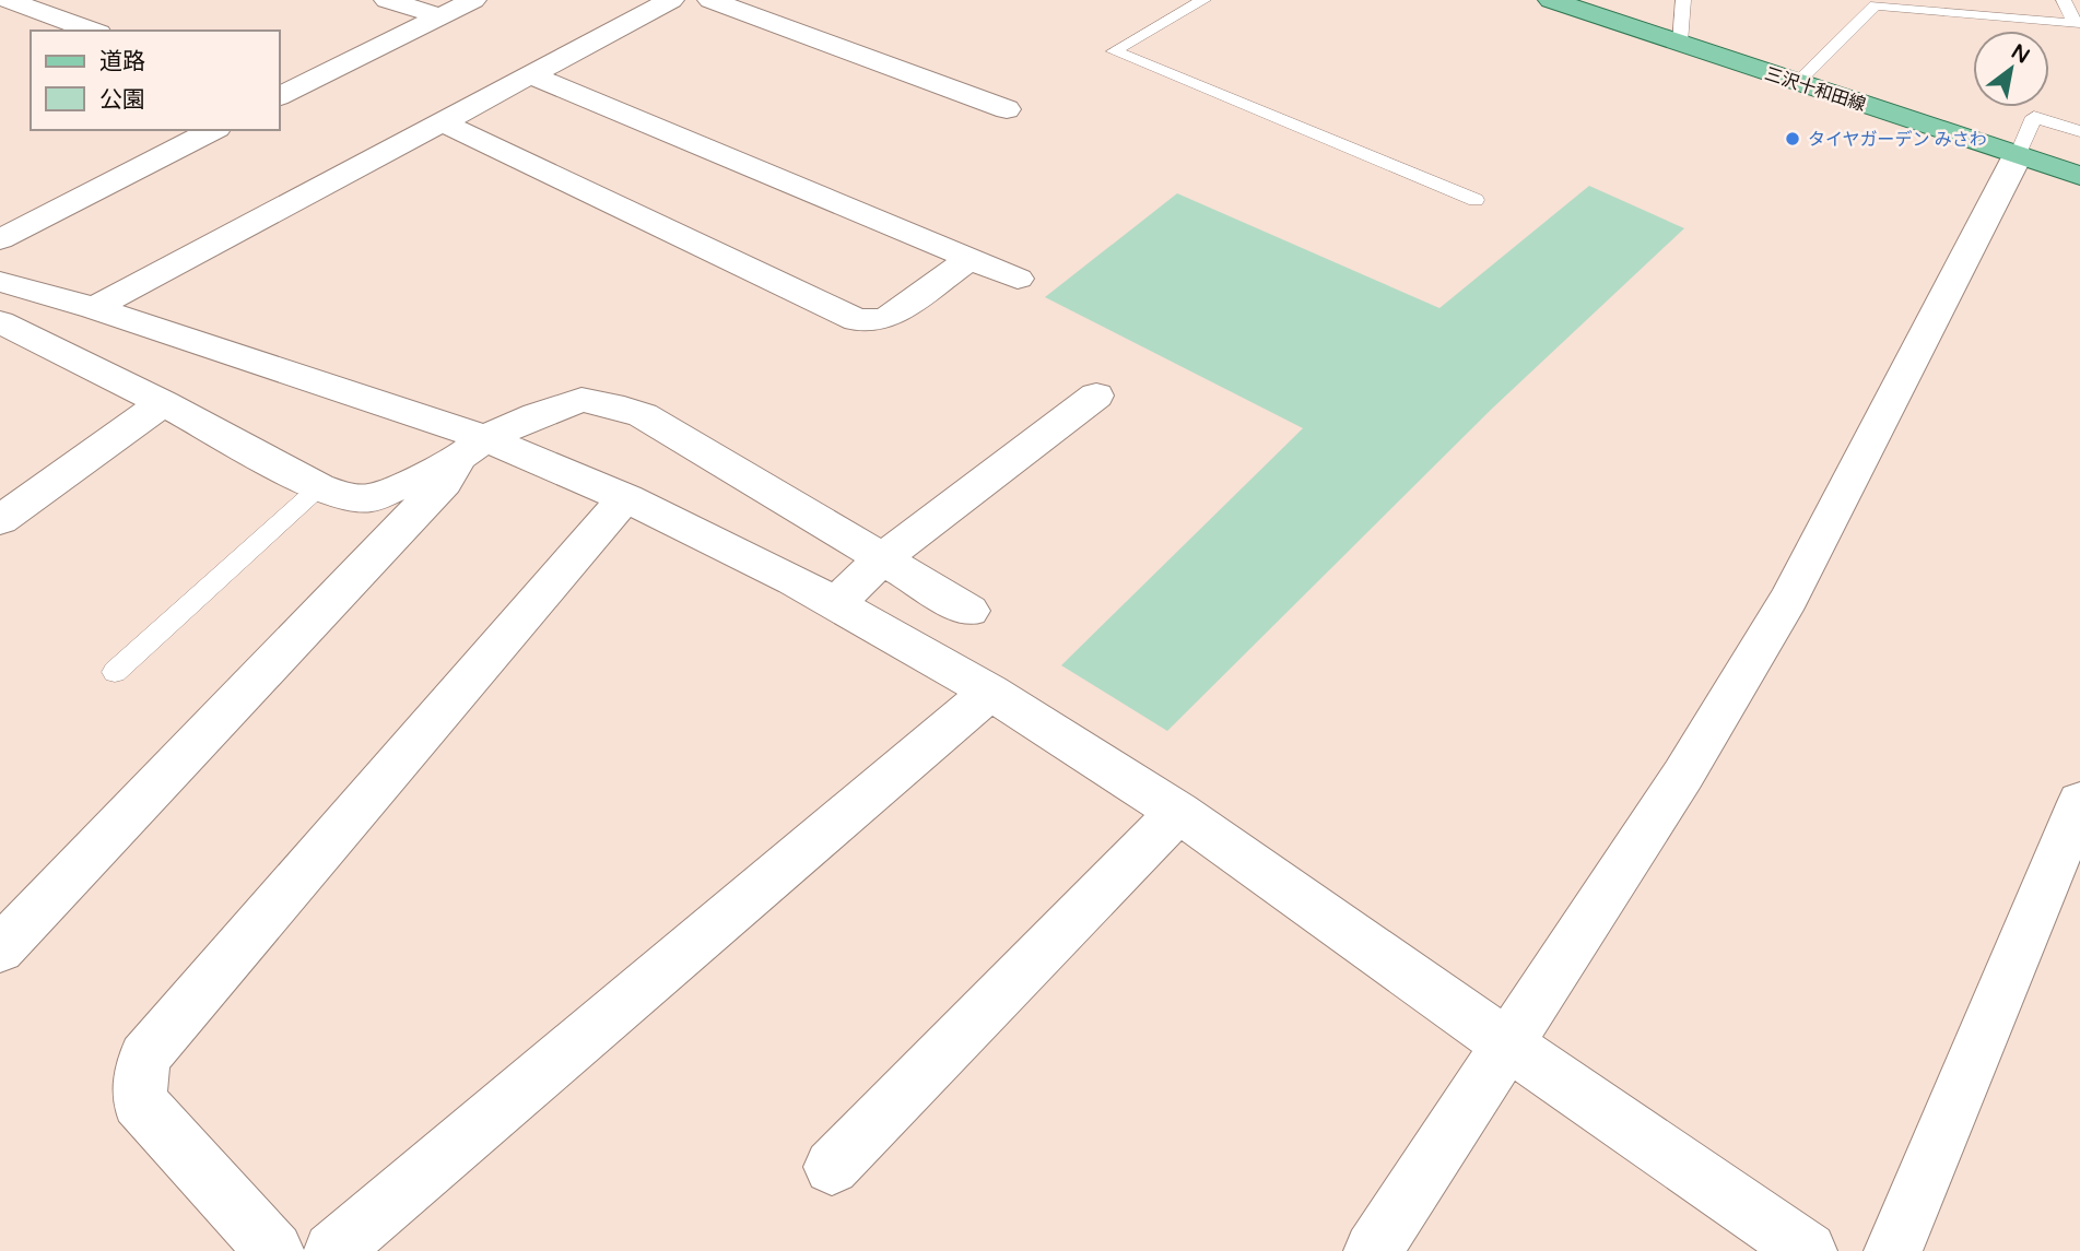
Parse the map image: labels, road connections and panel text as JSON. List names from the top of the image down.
{
  "streets": {
    "main road": ["三沢十和田線"]
  },
  "places": ["タイヤガーデン みさわ"],
  "legend": ["道路", "公園"],
  "north": "top right"
}
